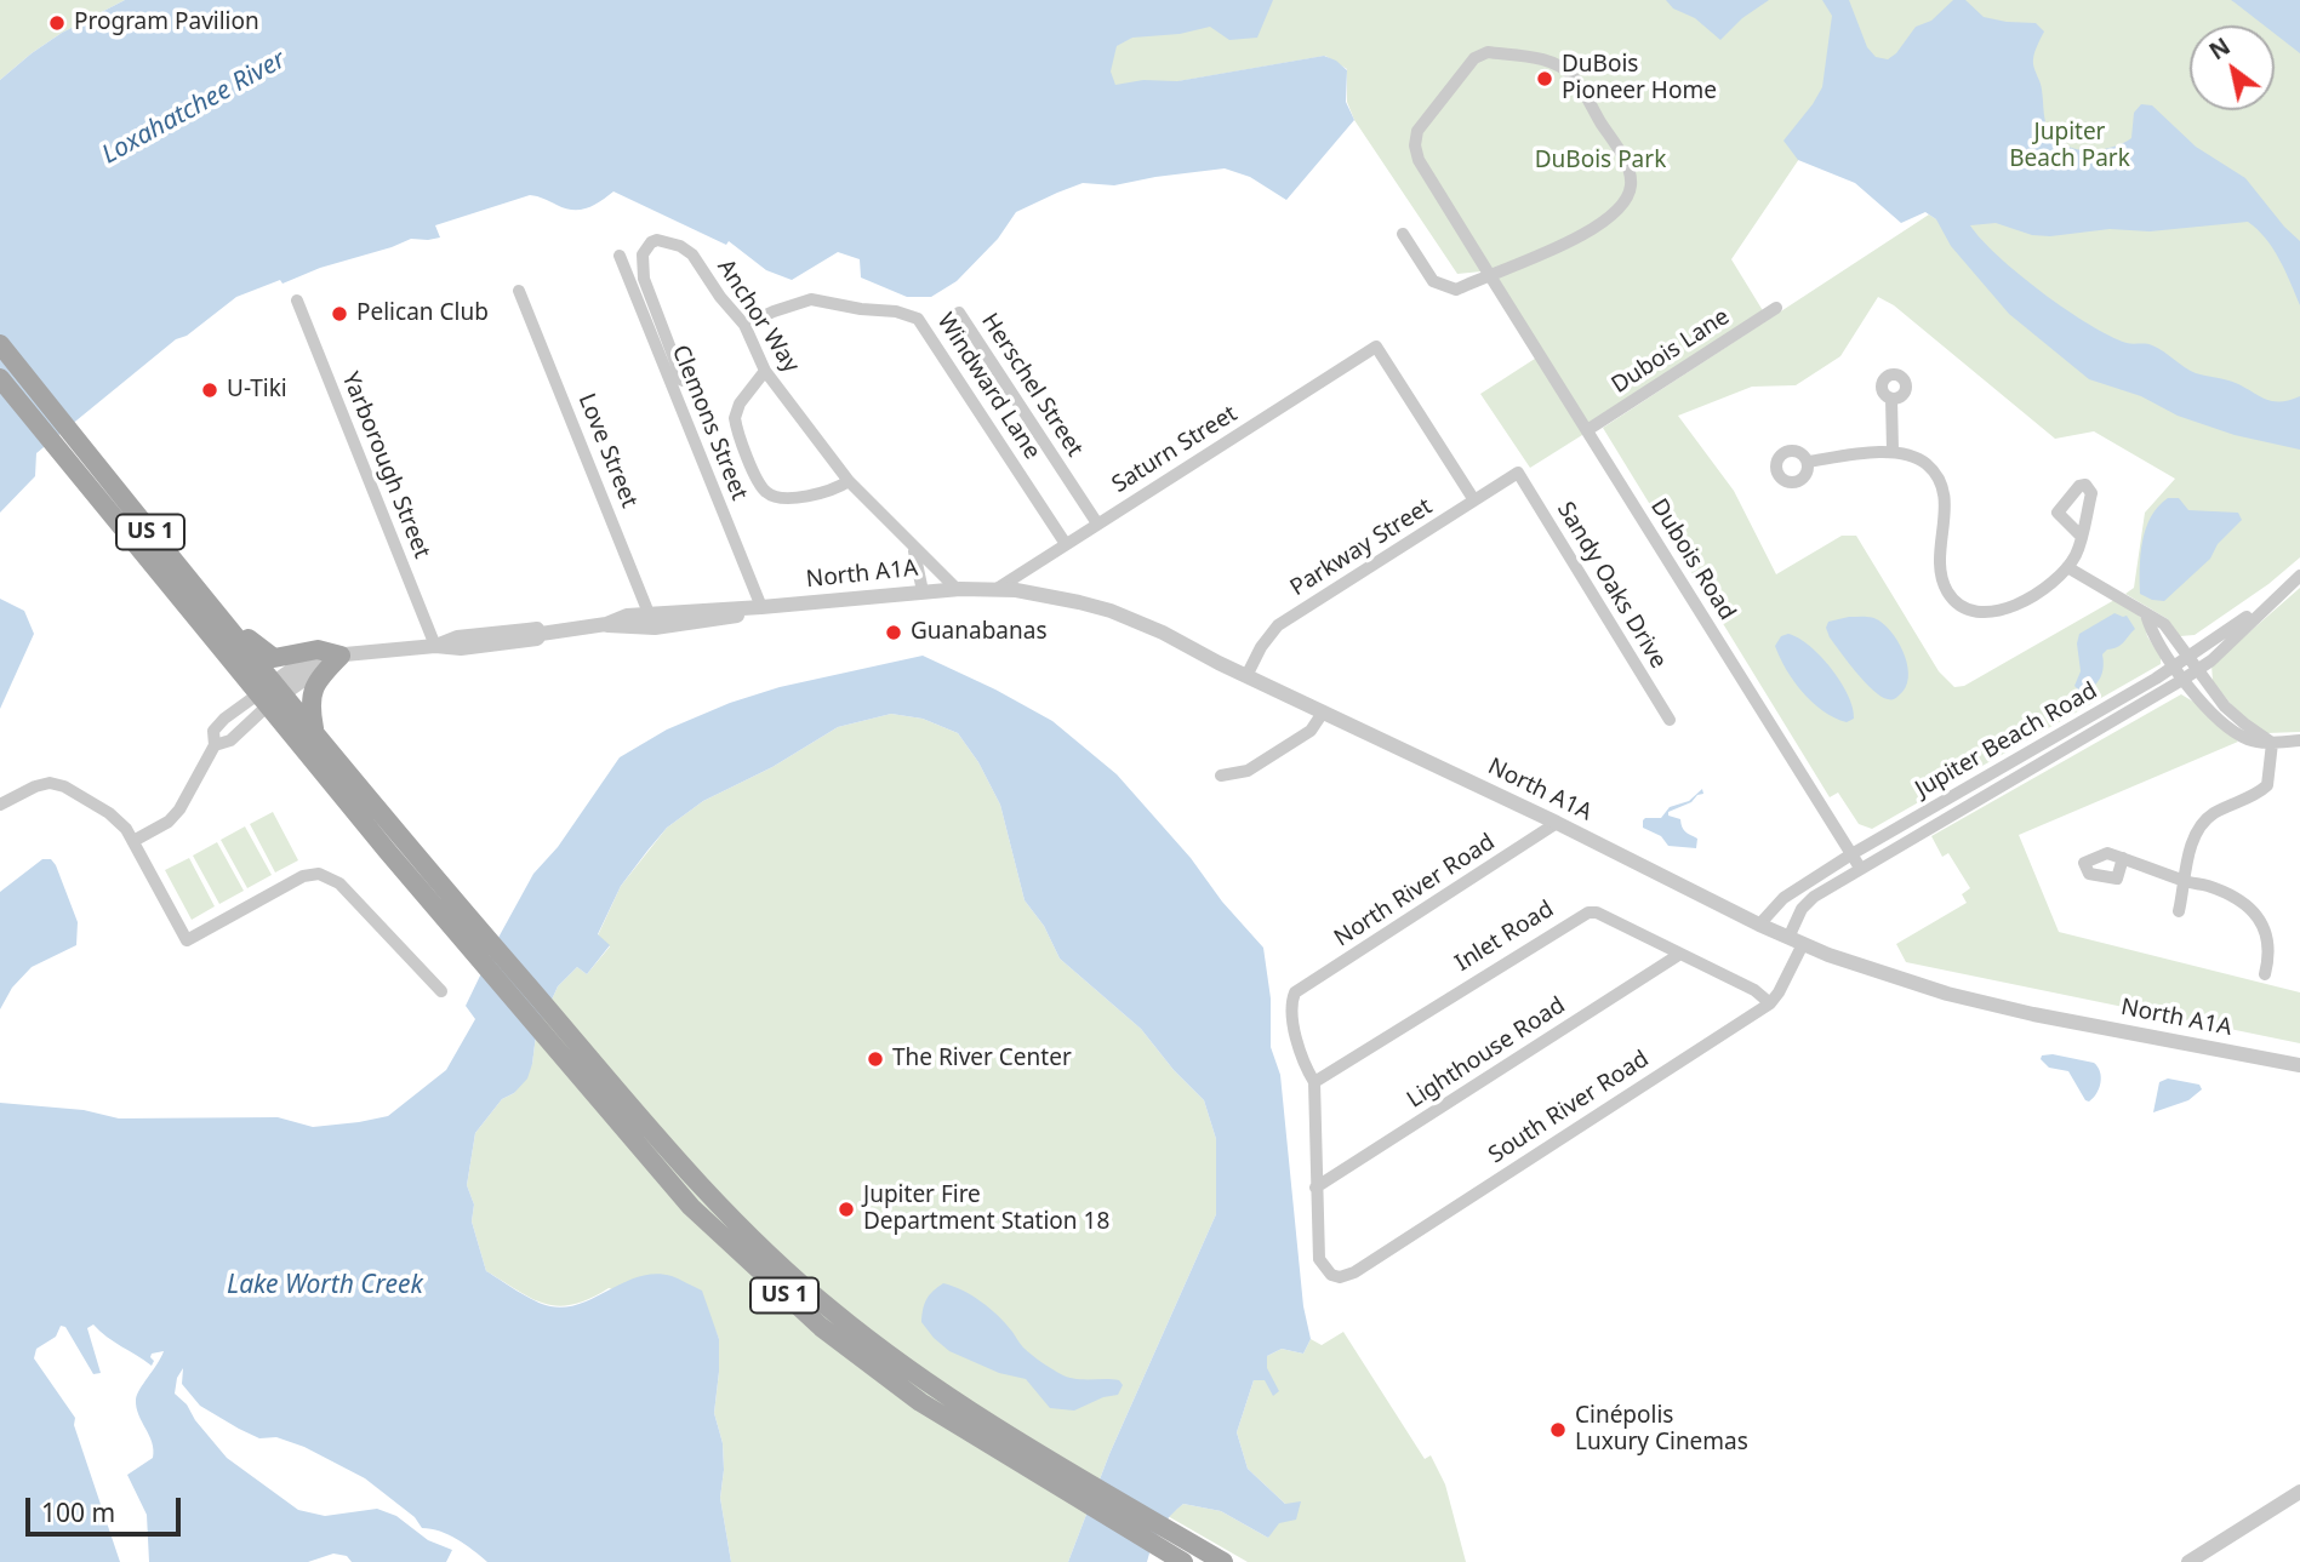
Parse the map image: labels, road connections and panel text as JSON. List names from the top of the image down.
{
  "streets": {
    "main road": ["US 1"],
    "street": [
      "Anchor Way",
      "Dubois Lane",
      "Herschel Street",
      "Windward Lane",
      "Clemons Street",
      "Saturn Street",
      "Love Street",
      "Yarborough Street",
      "Parkway Street",
      "Dubois Road",
      "North A1A",
      "Sandy Oaks Drive",
      "Jupiter Beach Road",
      "North River Road",
      "Inlet Road",
      "Lighthouse Road",
      "South River Road"
    ]
  },
  "crossings": [
    ["Anchor Way", "Windward Lane"],
    ["Anchor Way", "North A1A"],
    ["Dubois Lane", "Dubois Road"],
    ["Herschel Street", "Saturn Street"],
    ["Windward Lane", "Saturn Street"],
    ["Clemons Street", "North A1A"],
    ["Saturn Street", "Parkway Street"],
    ["Saturn Street", "North A1A"],
    ["Love Street", "North A1A"],
    ["Yarborough Street", "North A1A"],
    ["US 1", "North A1A"],
    ["Parkway Street", "North A1A"],
    ["Parkway Street", "Sandy Oaks Drive"],
    ["Dubois Road", "Jupiter Beach Road"],
    ["North A1A", "Jupiter Beach Road"],
    ["North A1A", "North River Road"],
    ["North A1A", "South River Road"],
    ["Jupiter Beach Road", "South River Road"],
    ["North River Road", "Inlet Road"],
    ["Inlet Road", "Lighthouse Road"],
    ["Inlet Road", "South River Road"],
    ["Lighthouse Road", "South River Road"]
  ],
  "water": ["Loxahatchee River", "Lake Worth Creek"],
  "parks": ["Jupiter Beach Park", "DuBois Park"],
  "places": [
    "Program Pavilion",
    "DuBois Pioneer Home",
    "Pelican Club",
    "U-Tiki",
    "Guanabanas",
    "The River Center",
    "Jupiter Fire Department Station 18",
    "Cinépolis Luxury Cinemas"
  ],
  "scale_bar": "100 m",
  "north": "top left"
}
